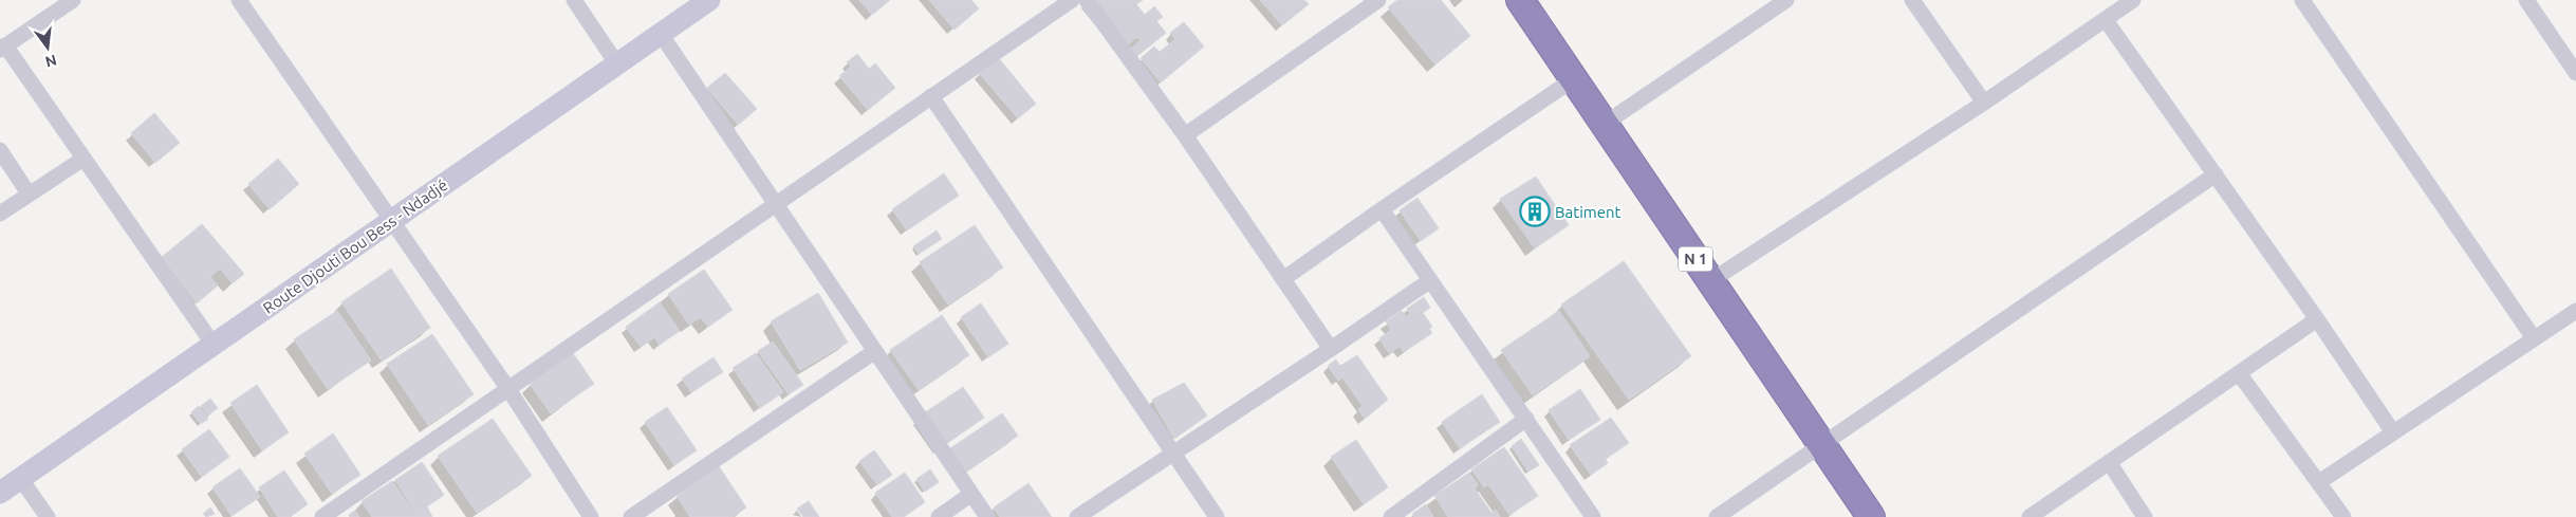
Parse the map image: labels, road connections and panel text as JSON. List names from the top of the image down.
{
  "streets": {
    "highway": ["N 1"],
    "main road": ["Route Djouti Bou Bess - Ndadjé"]
  },
  "places": {
    "building": ["Batiment"]
  },
  "north": "bottom"
}
